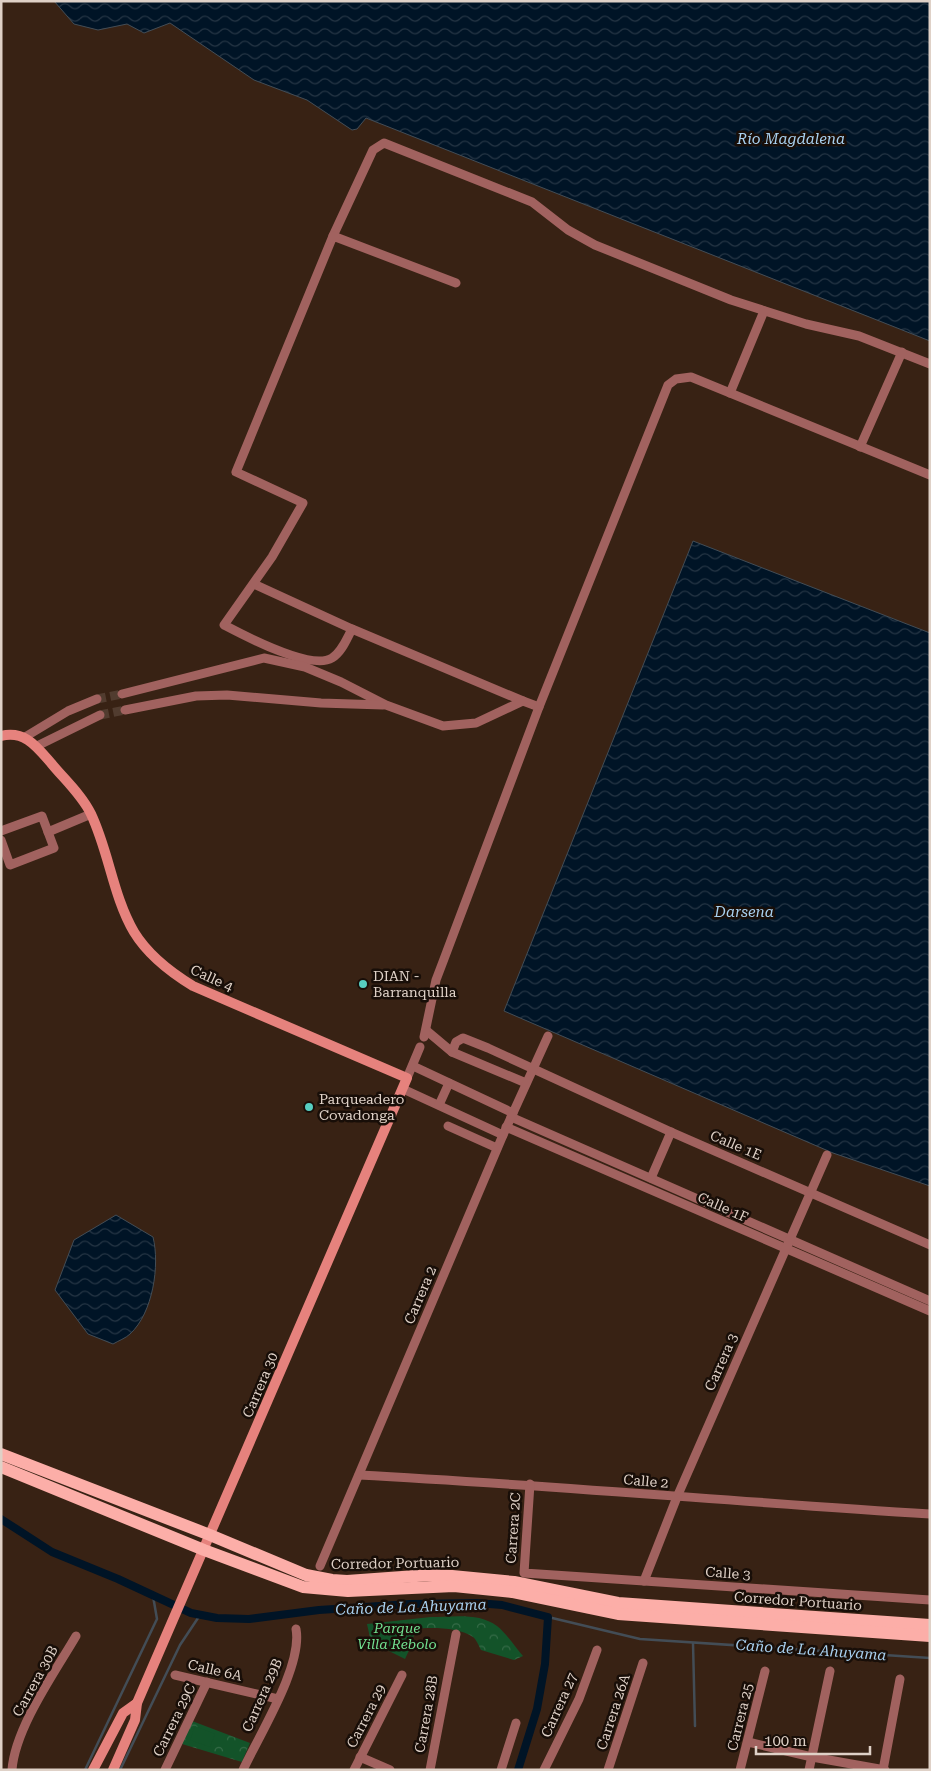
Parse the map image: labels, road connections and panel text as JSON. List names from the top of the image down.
{
  "streets": {
    "main road": ["Corredor Portuario"],
    "street": [
      "Calle 4",
      "Calle 1E",
      "Calle 1F",
      "Carrera 2",
      "Carrera 3",
      "Carrera 30",
      "Calle 2",
      "Carrera 2C",
      "Calle 3",
      "Calle 6A",
      "Carrera 30B",
      "Carrera 29B",
      "Carrera 27",
      "Carrera 26A",
      "Carrera 28B",
      "Carrera 29",
      "Carrera 25",
      "Carrera 29C"
    ]
  },
  "crossings": [
    ["Calle 4", "Carrera 30"],
    ["Calle 1E", "Carrera 2"],
    ["Calle 1E", "Carrera 3"],
    ["Calle 1F", "Carrera 2"],
    ["Calle 1F", "Carrera 3"],
    ["Calle 1F", "Carrera 30"],
    ["Carrera 2", "Calle 2"],
    ["Carrera 3", "Calle 2"],
    ["Carrera 3", "Calle 3"],
    ["Carrera 30", "Corredor Portuario"],
    ["Calle 2", "Carrera 2C"],
    ["Carrera 2C", "Corredor Portuario"],
    ["Carrera 2C", "Calle 3"],
    ["Corredor Portuario", "Calle 3"],
    ["Calle 6A", "Carrera 29B"],
    ["Calle 6A", "Carrera 29C"]
  ],
  "water": ["Río Magdalena", "Darsena", "Caño de La Ahuyama"],
  "parks": ["Parque Villa Rebolo"],
  "places": ["DIAN - Barranquilla", "Parqueadero Covadonga"],
  "scale_bar": "100 m"
}
